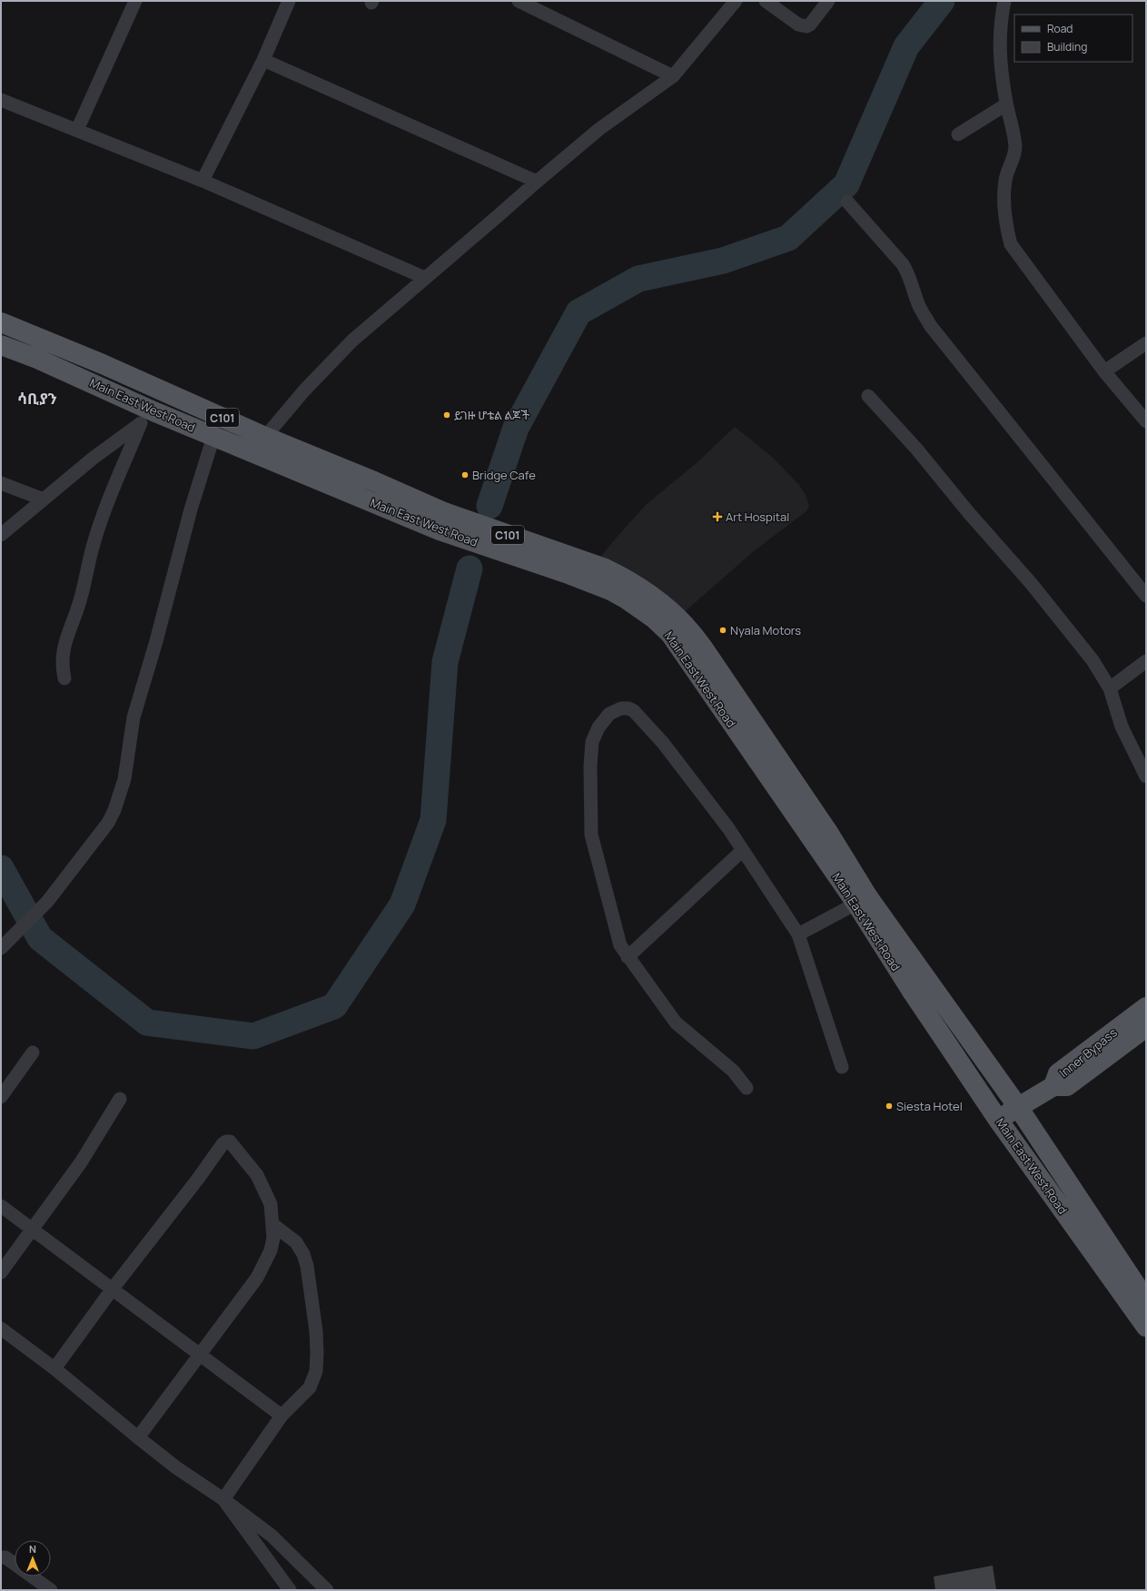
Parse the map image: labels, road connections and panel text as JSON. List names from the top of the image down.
{
  "streets": {
    "main road": ["Main East West Road", "C101", "Inner Bypass"]
  },
  "districts": ["ሳቢያን"],
  "places": {
    "other": [
      "ይገዙ ሆቴል ልጆች",
      "Bridge Cafe",
      "Nyala Motors",
      "Siesta Hotel"
    ],
    "health": ["Art Hospital"]
  },
  "legend": ["Road", "Building"],
  "north": "top"
}
